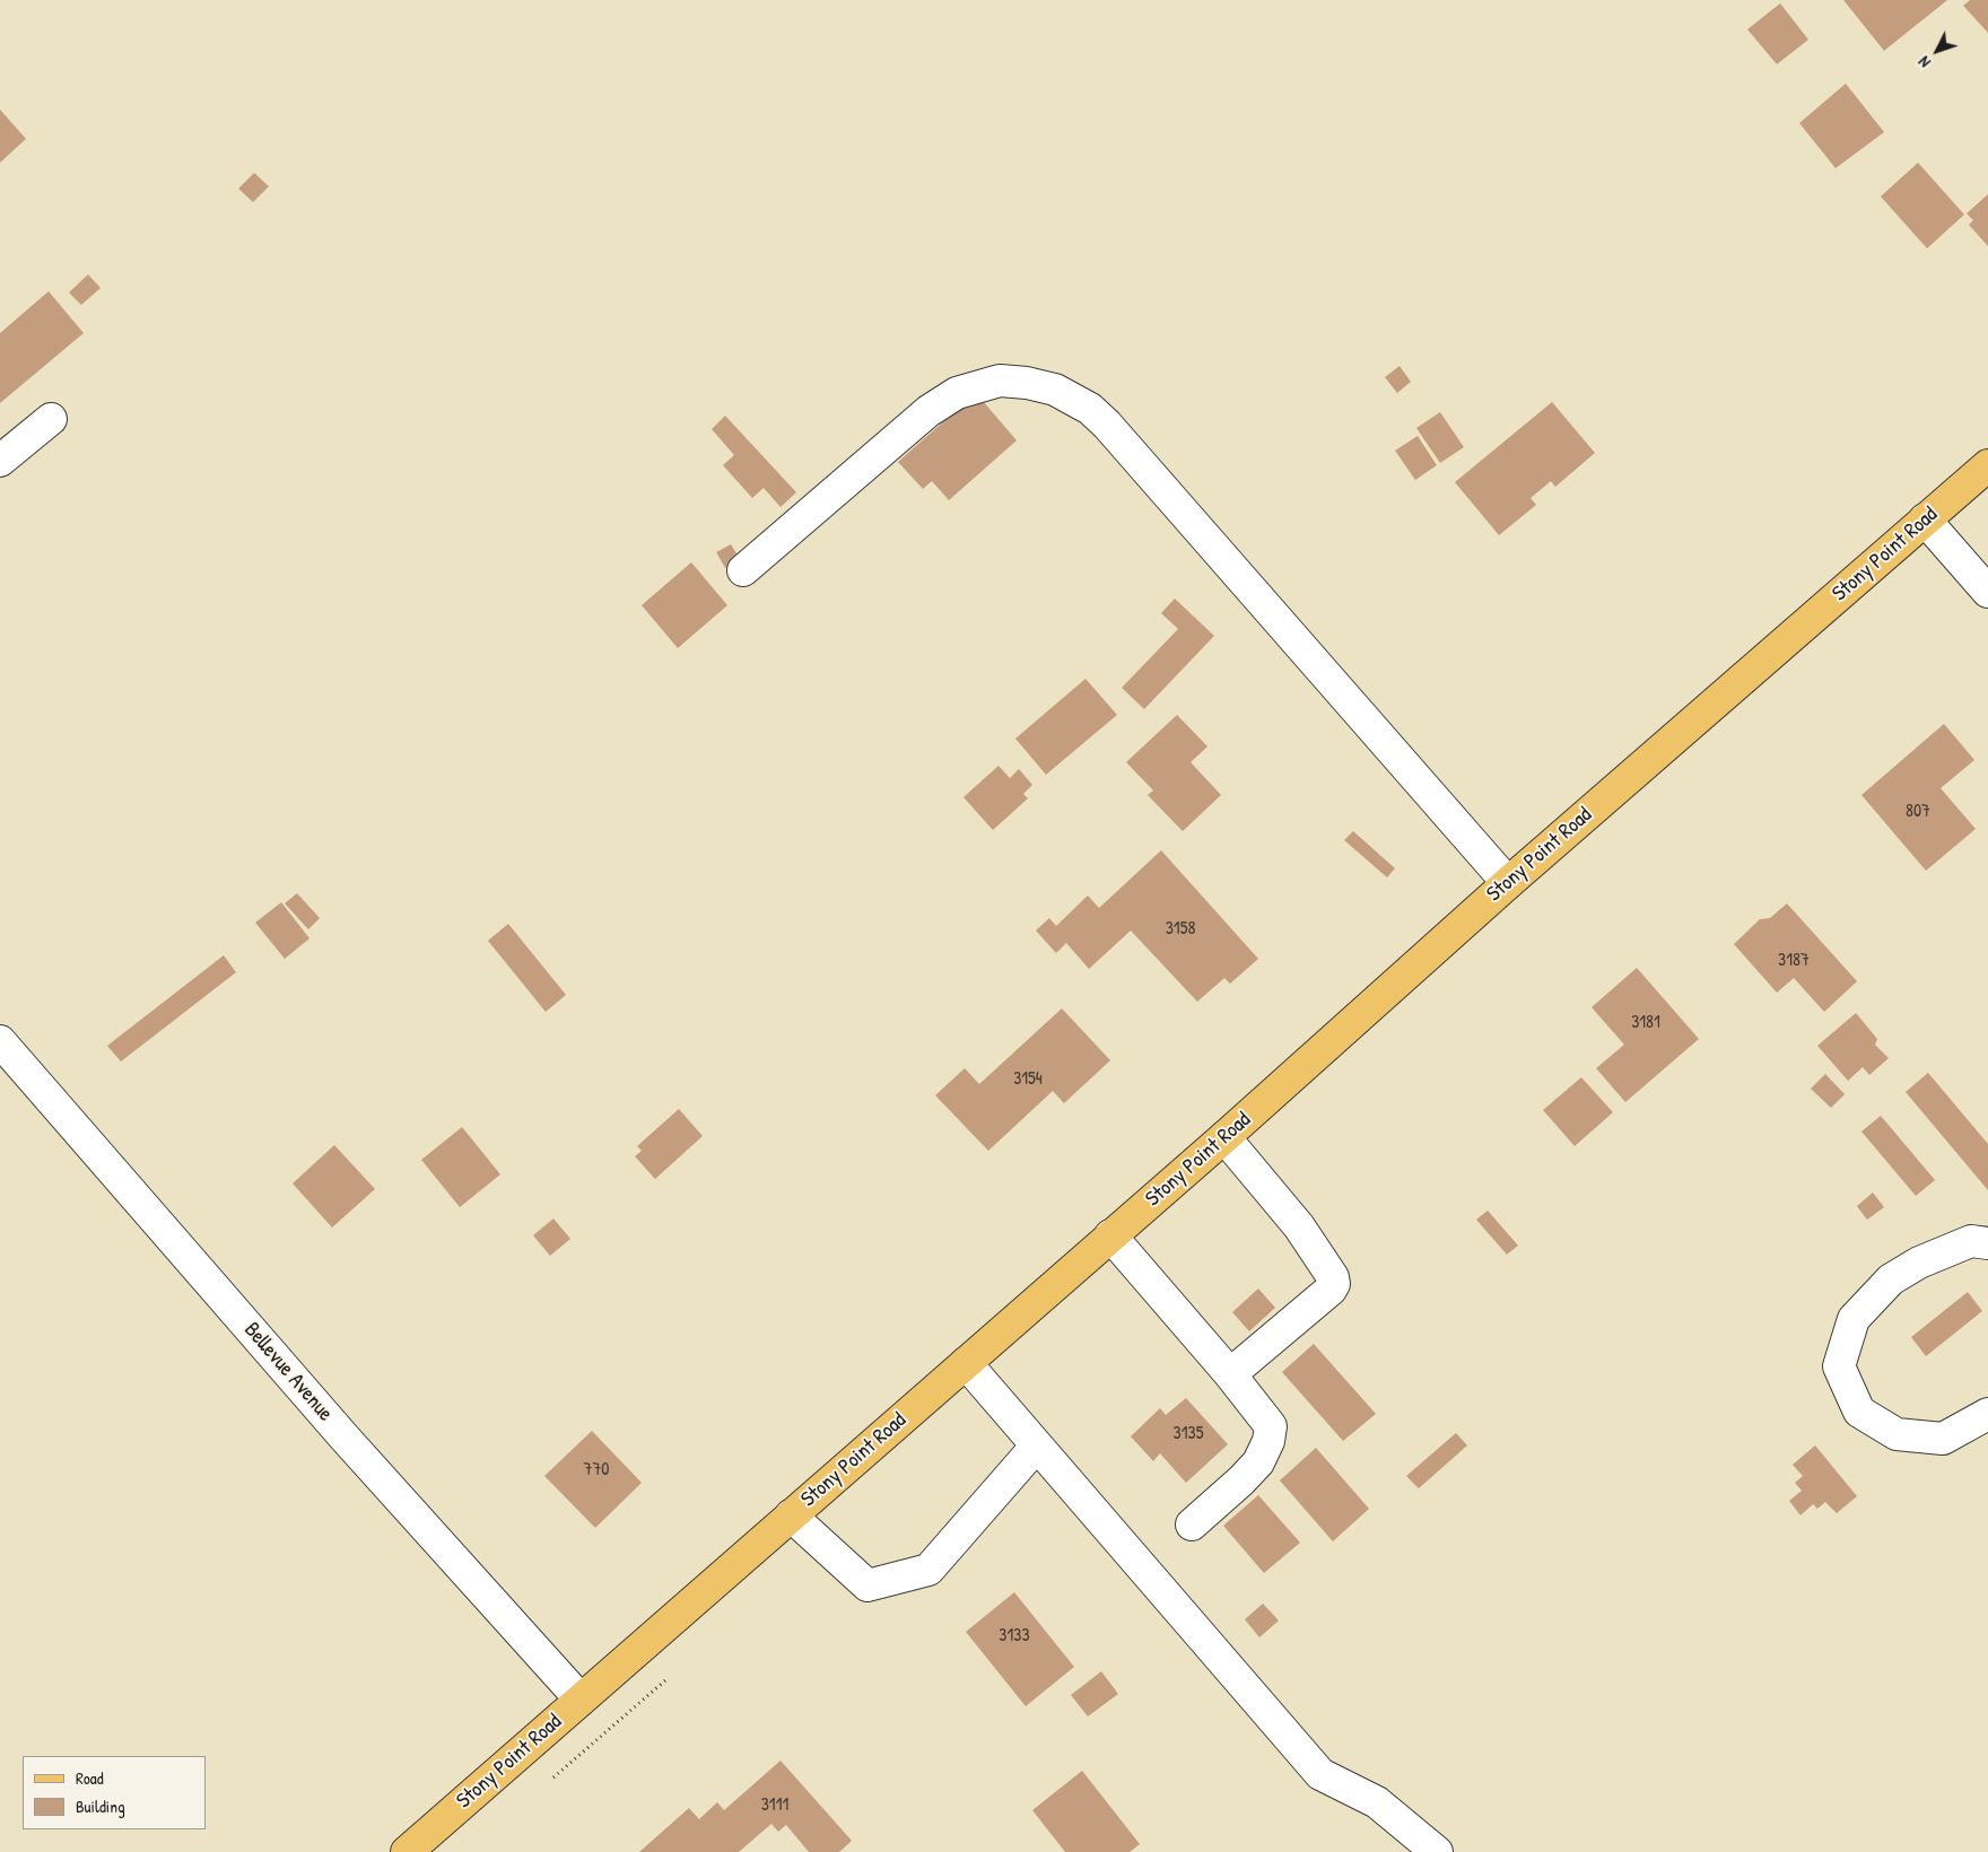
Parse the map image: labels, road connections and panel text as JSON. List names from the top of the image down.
{
  "streets": {
    "main road": ["Stony Point Road"],
    "street": ["Bellevue Avenue"]
  },
  "crossings": [
    ["Stony Point Road", "Bellevue Avenue"]
  ],
  "house_numbers": [
    "807",
    "3158",
    "3187",
    "3181",
    "3154",
    "3135",
    "770",
    "3133",
    "3111"
  ],
  "legend": ["Road", "Building"],
  "north": "bottom left"
}
